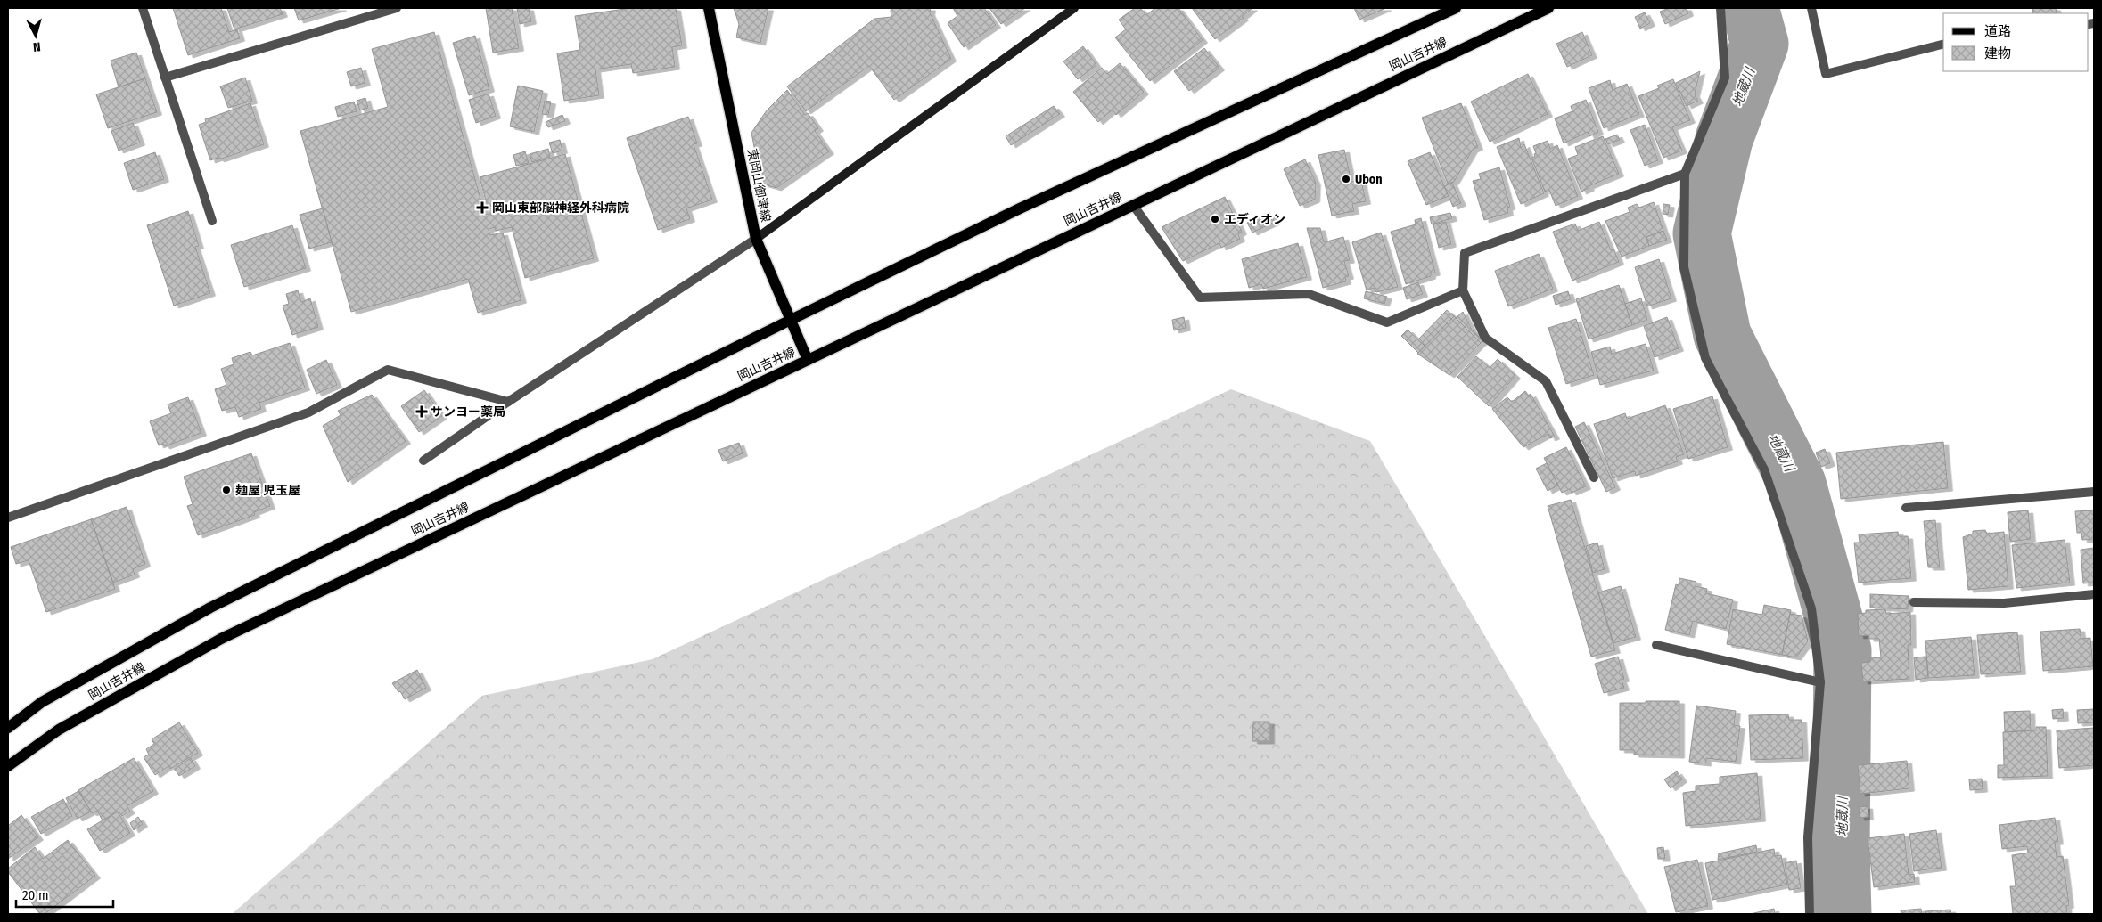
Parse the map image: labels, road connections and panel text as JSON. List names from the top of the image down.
{
  "streets": {
    "main road": ["岡山吉井線", "東岡山御津線"]
  },
  "crossings": [
    ["岡山吉井線", "東岡山御津線"]
  ],
  "water": ["地蔵川"],
  "places": {
    "other": ["Ubon", "エディオン", "麺屋 児玉屋"],
    "health": ["岡山東部脳神経外科病院", "サンヨー薬局"]
  },
  "legend": ["道路", "建物"],
  "scale_bar": "20 m",
  "north": "bottom"
}
